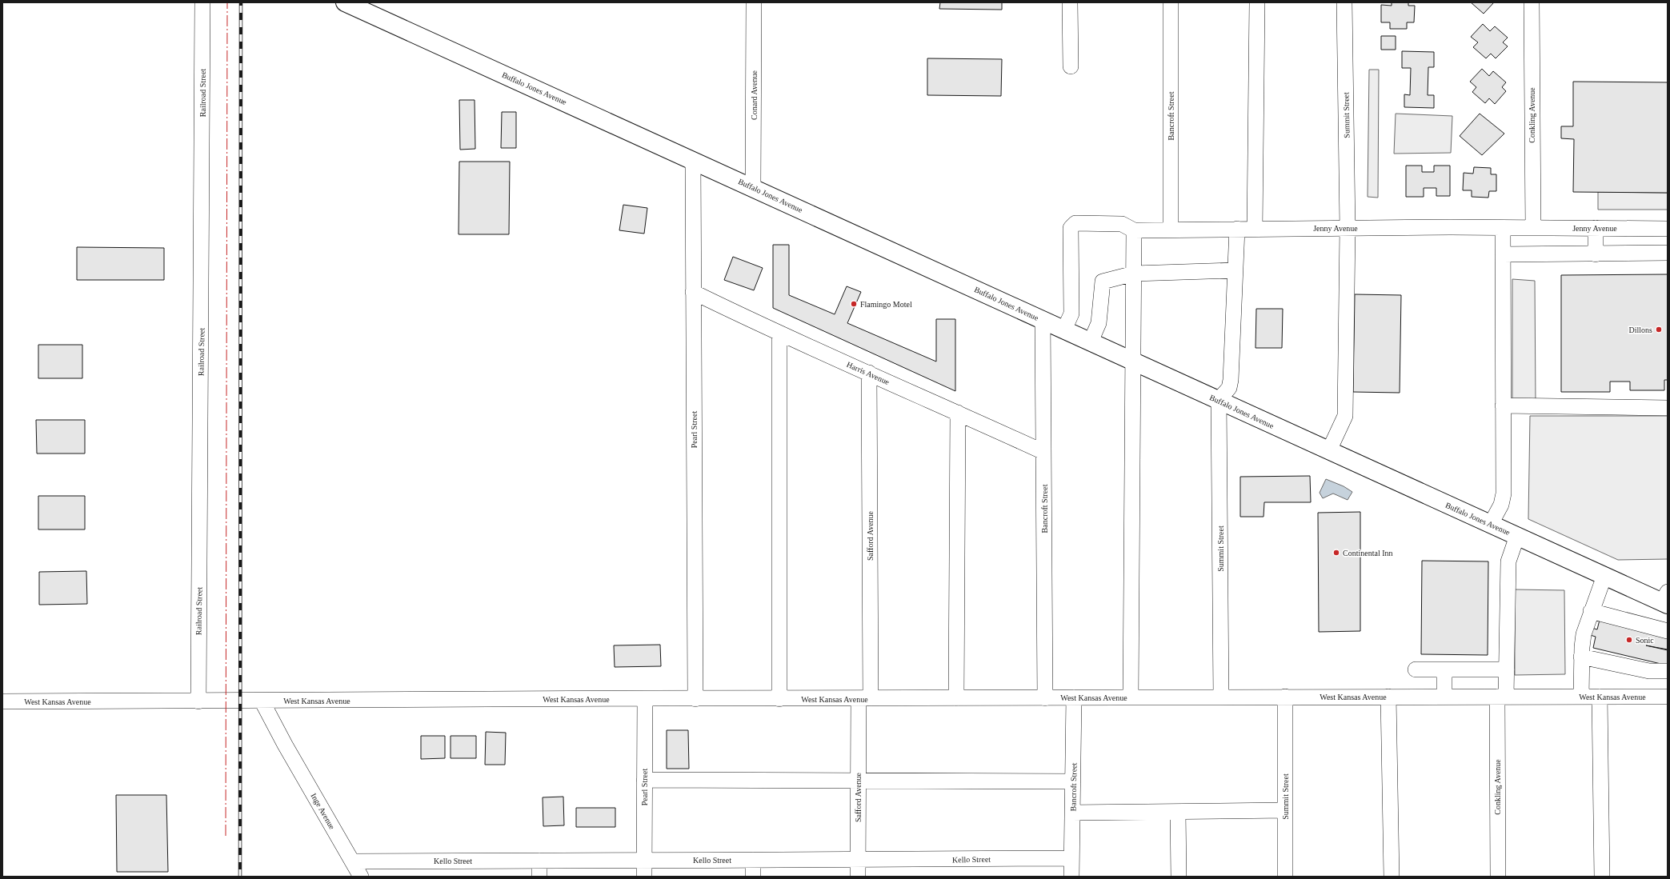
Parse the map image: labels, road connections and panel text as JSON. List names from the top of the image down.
{
  "streets": {
    "main road": ["Buffalo Jones Avenue"],
    "street": [
      "Railroad Street",
      "Conard Avenue",
      "Summit Street",
      "Conkling Avenue",
      "Bancroft Street",
      "Jenny Avenue",
      "Harris Avenue",
      "Pearl Street",
      "Safford Avenue",
      "West Kansas Avenue",
      "Inge Avenue",
      "Kello Street"
    ]
  },
  "crossings": [
    ["Buffalo Jones Avenue", "Conard Avenue"],
    ["Buffalo Jones Avenue", "Summit Street"],
    ["Buffalo Jones Avenue", "Conkling Avenue"],
    ["Buffalo Jones Avenue", "Bancroft Street"],
    ["Buffalo Jones Avenue", "Pearl Street"],
    ["Railroad Street", "West Kansas Avenue"],
    ["Summit Street", "Jenny Avenue"],
    ["Summit Street", "West Kansas Avenue"],
    ["Conkling Avenue", "Jenny Avenue"],
    ["Conkling Avenue", "West Kansas Avenue"],
    ["Bancroft Street", "Jenny Avenue"],
    ["Bancroft Street", "Harris Avenue"],
    ["Bancroft Street", "West Kansas Avenue"],
    ["Bancroft Street", "Kello Street"],
    ["Harris Avenue", "Pearl Street"],
    ["Harris Avenue", "Safford Avenue"],
    ["Pearl Street", "West Kansas Avenue"],
    ["Pearl Street", "Kello Street"],
    ["Safford Avenue", "West Kansas Avenue"],
    ["Safford Avenue", "Kello Street"],
    ["West Kansas Avenue", "Inge Avenue"],
    ["Inge Avenue", "Kello Street"]
  ],
  "places": [
    "Flamingo Motel",
    "Dillons",
    "Continental Inn",
    "Sonic"
  ]
}
